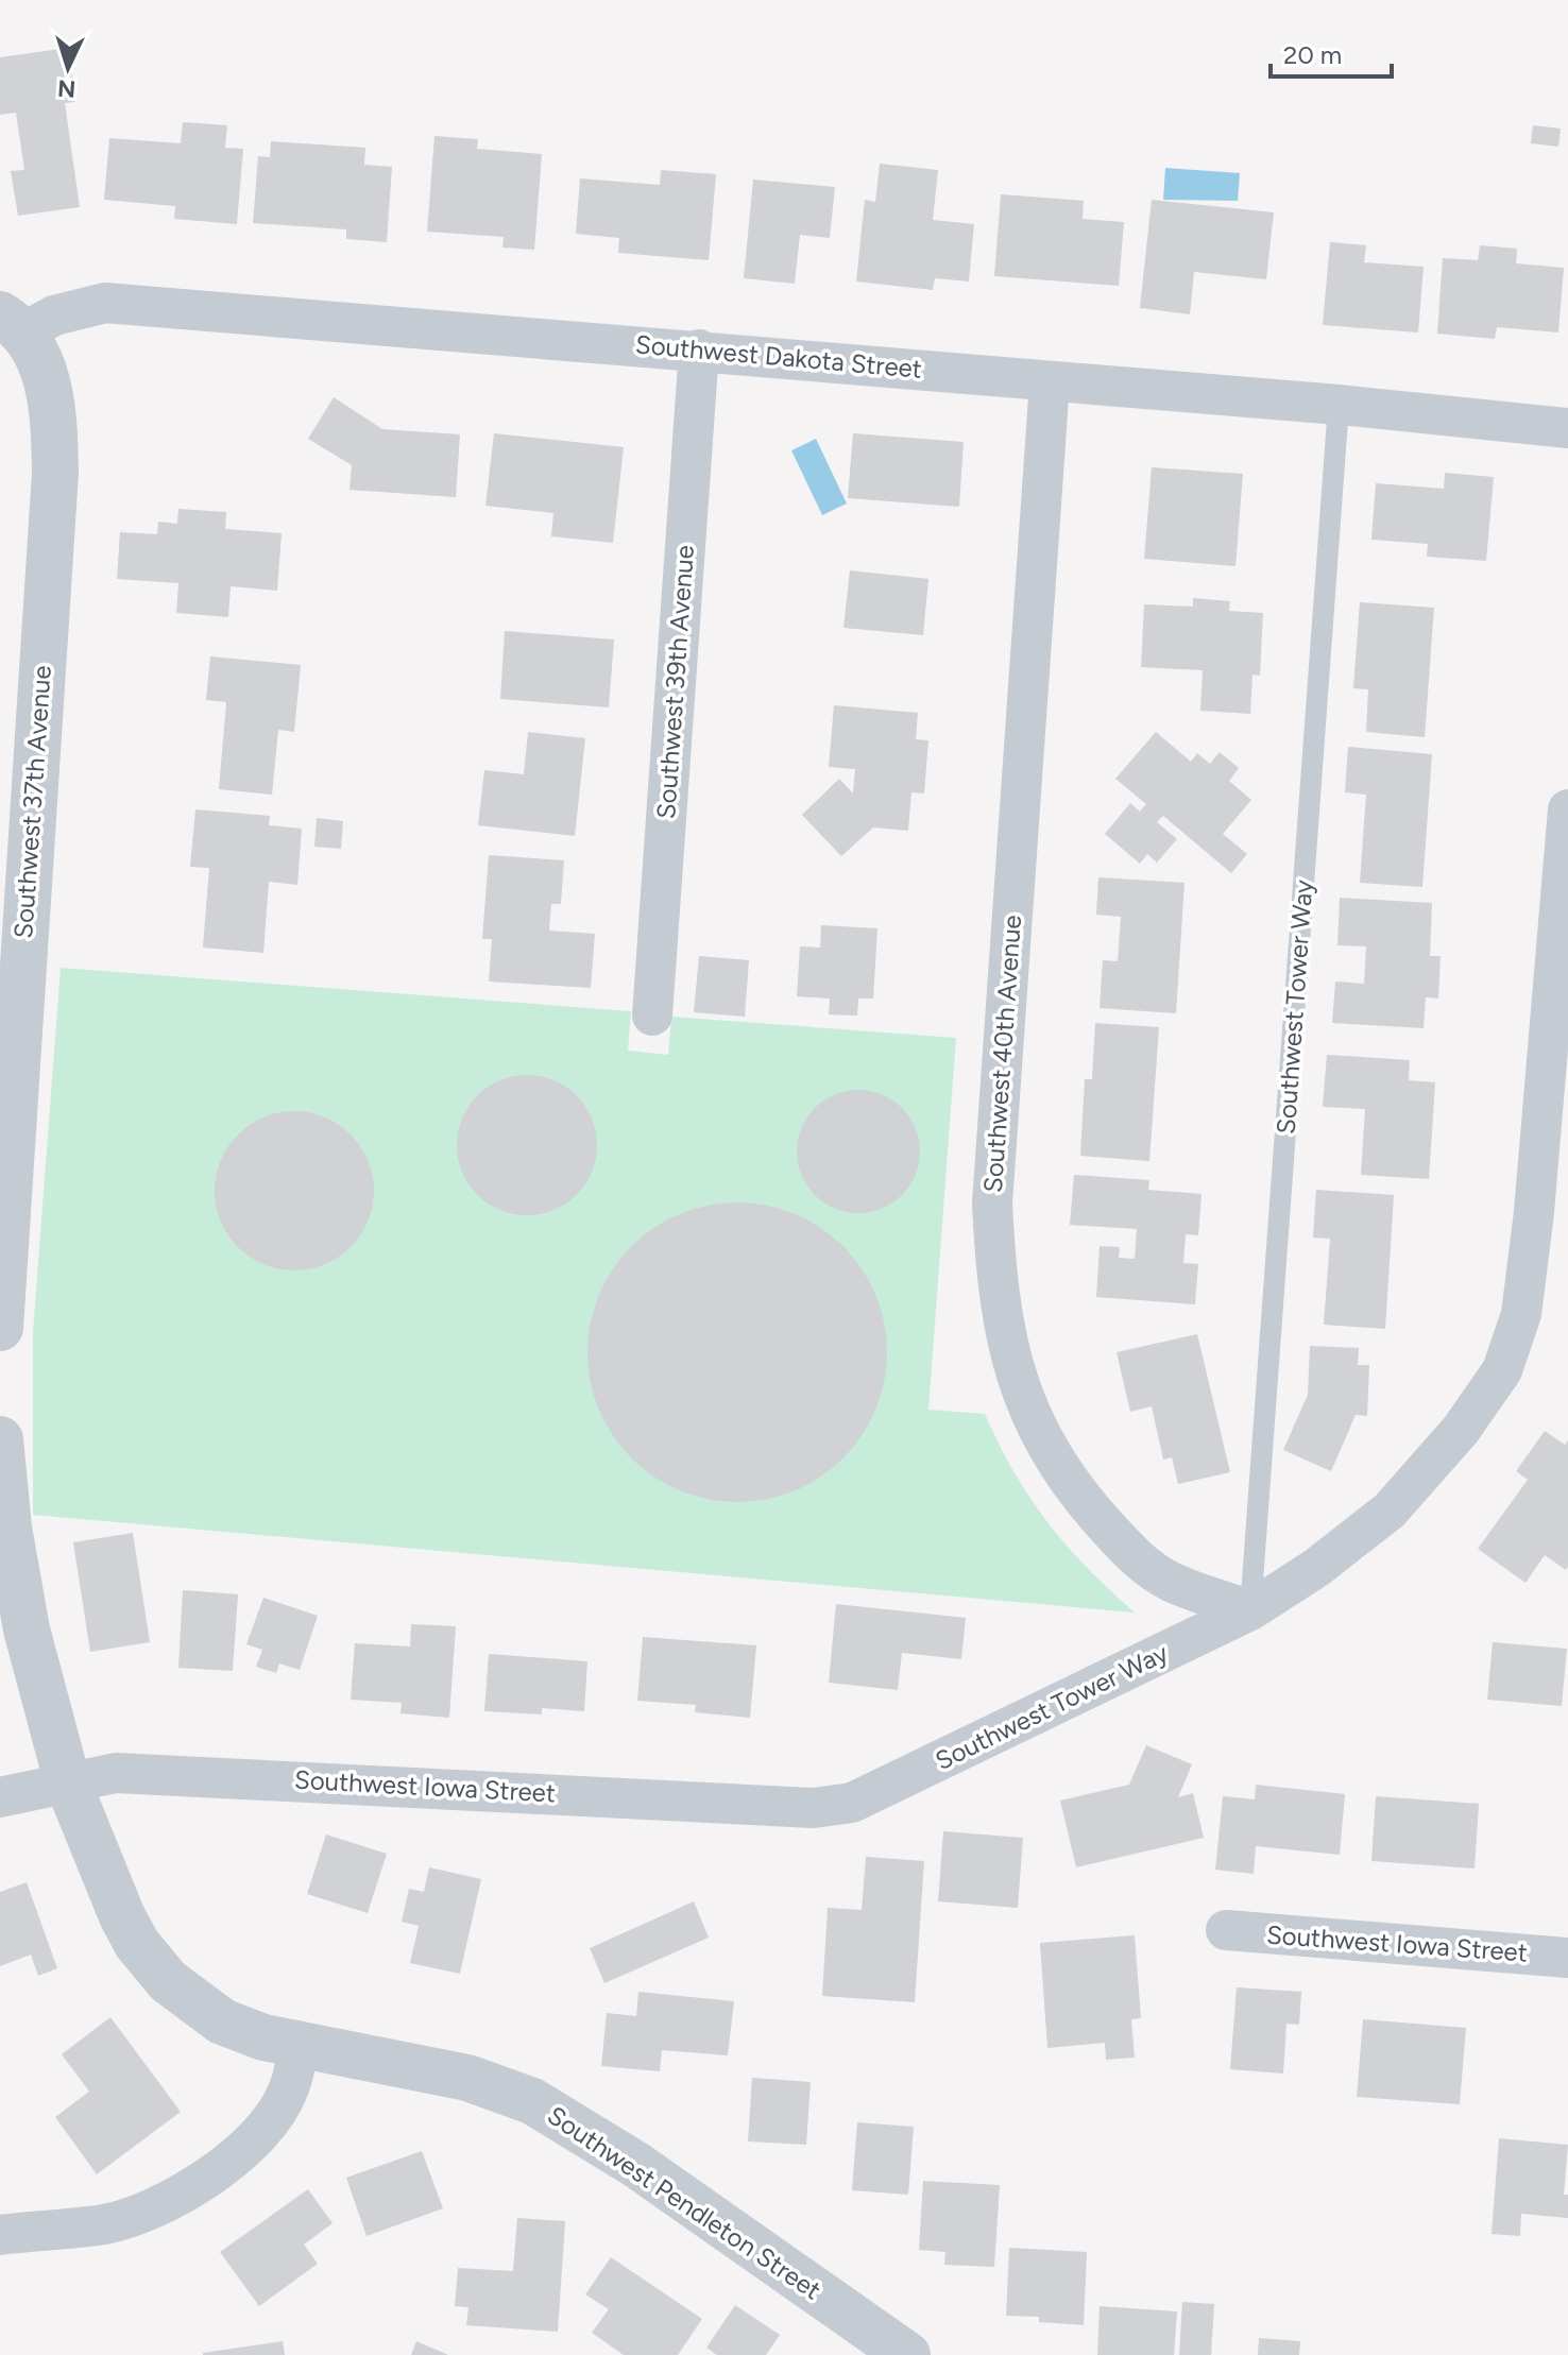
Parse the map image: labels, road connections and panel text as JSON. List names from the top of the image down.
{
  "streets": {
    "street": [
      "Southwest Dakota Street",
      "Southwest 39th Avenue",
      "Southwest 37th Avenue",
      "Southwest Tower Way",
      "Southwest 40th Avenue",
      "Southwest Iowa Street",
      "Southwest Pendleton Street"
    ]
  },
  "crossings": [
    ["Southwest Dakota Street", "Southwest 39th Avenue"],
    ["Southwest Dakota Street", "Southwest 37th Avenue"],
    ["Southwest Dakota Street", "Southwest Tower Way"],
    ["Southwest Dakota Street", "Southwest 40th Avenue"],
    ["Southwest Tower Way", "Southwest 40th Avenue"],
    ["Southwest Tower Way", "Southwest Iowa Street"]
  ],
  "scale_bar": "20 m",
  "north": "bottom"
}
